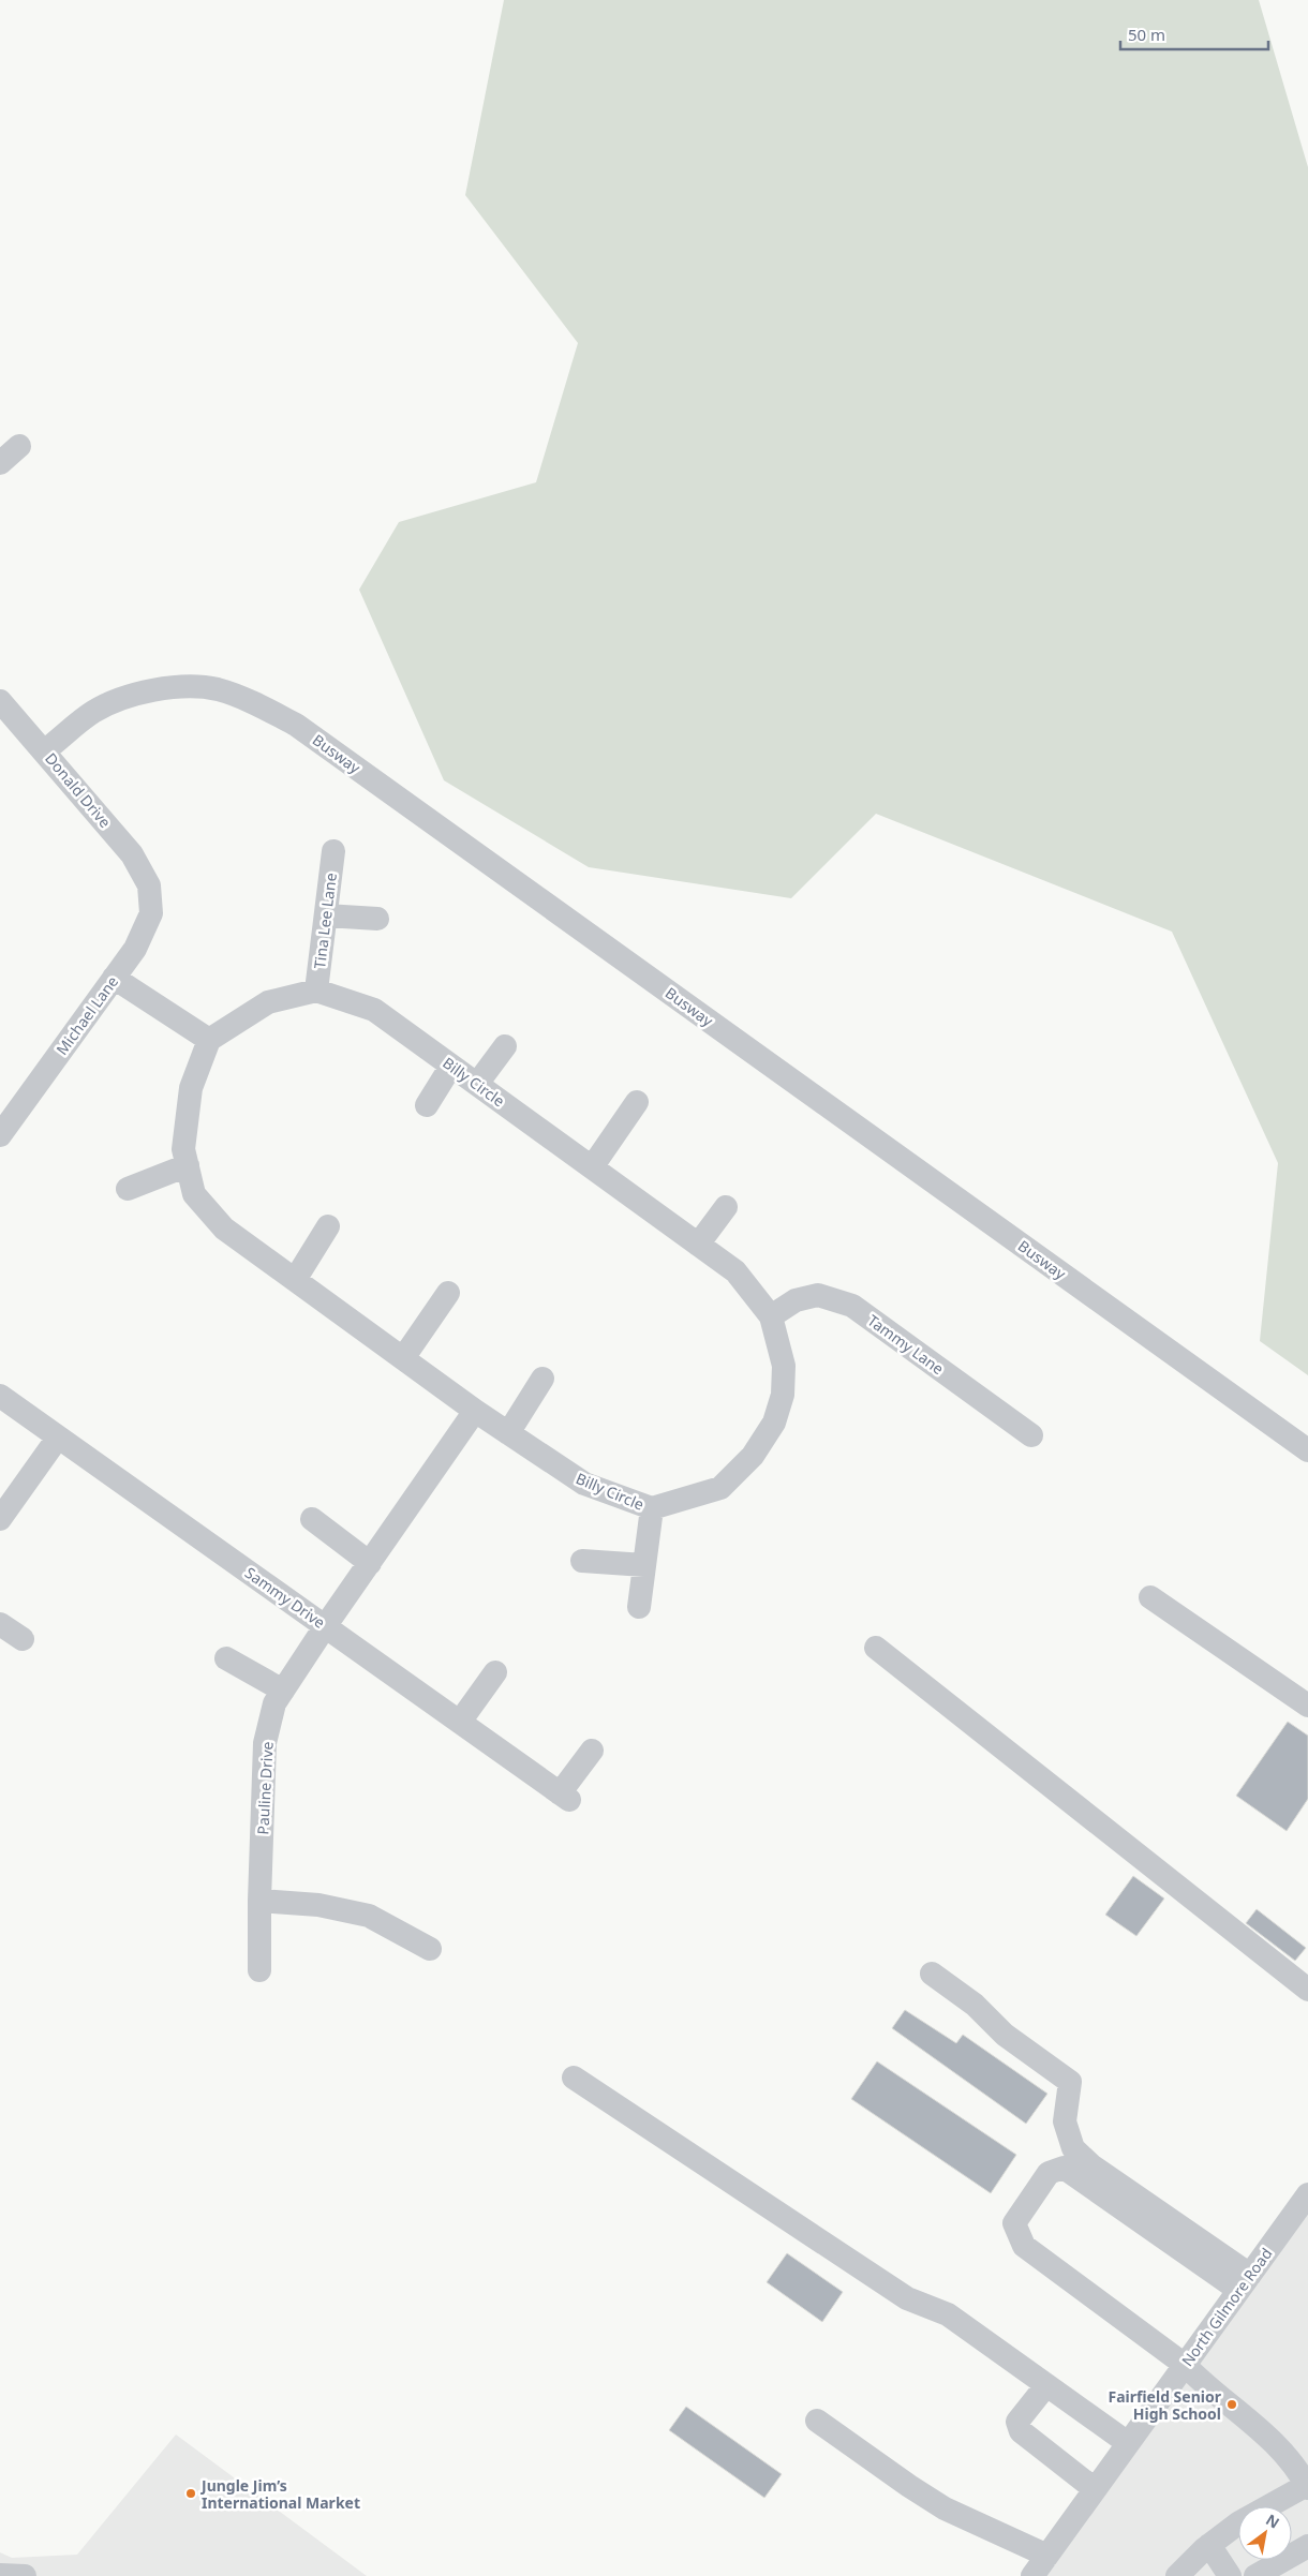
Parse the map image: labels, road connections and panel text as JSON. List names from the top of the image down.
{
  "streets": {
    "street": [
      "Busway",
      "Donald Drive",
      "Tina Lee Lane",
      "Michael Lane",
      "Billy Circle",
      "Tammy Lane",
      "Sammy Drive",
      "Pauline Drive",
      "North Gilmore Road"
    ]
  },
  "crossings": [
    ["Busway", "Donald Drive"],
    ["Donald Drive", "Michael Lane"],
    ["Tina Lee Lane", "Billy Circle"],
    ["Billy Circle", "Tammy Lane"],
    ["Billy Circle", "Pauline Drive"],
    ["Sammy Drive", "Pauline Drive"]
  ],
  "places": ["Fairfield Senior High School", "Jungle Jim’s International Market"],
  "scale_bar": "50 m",
  "north": "top right"
}
